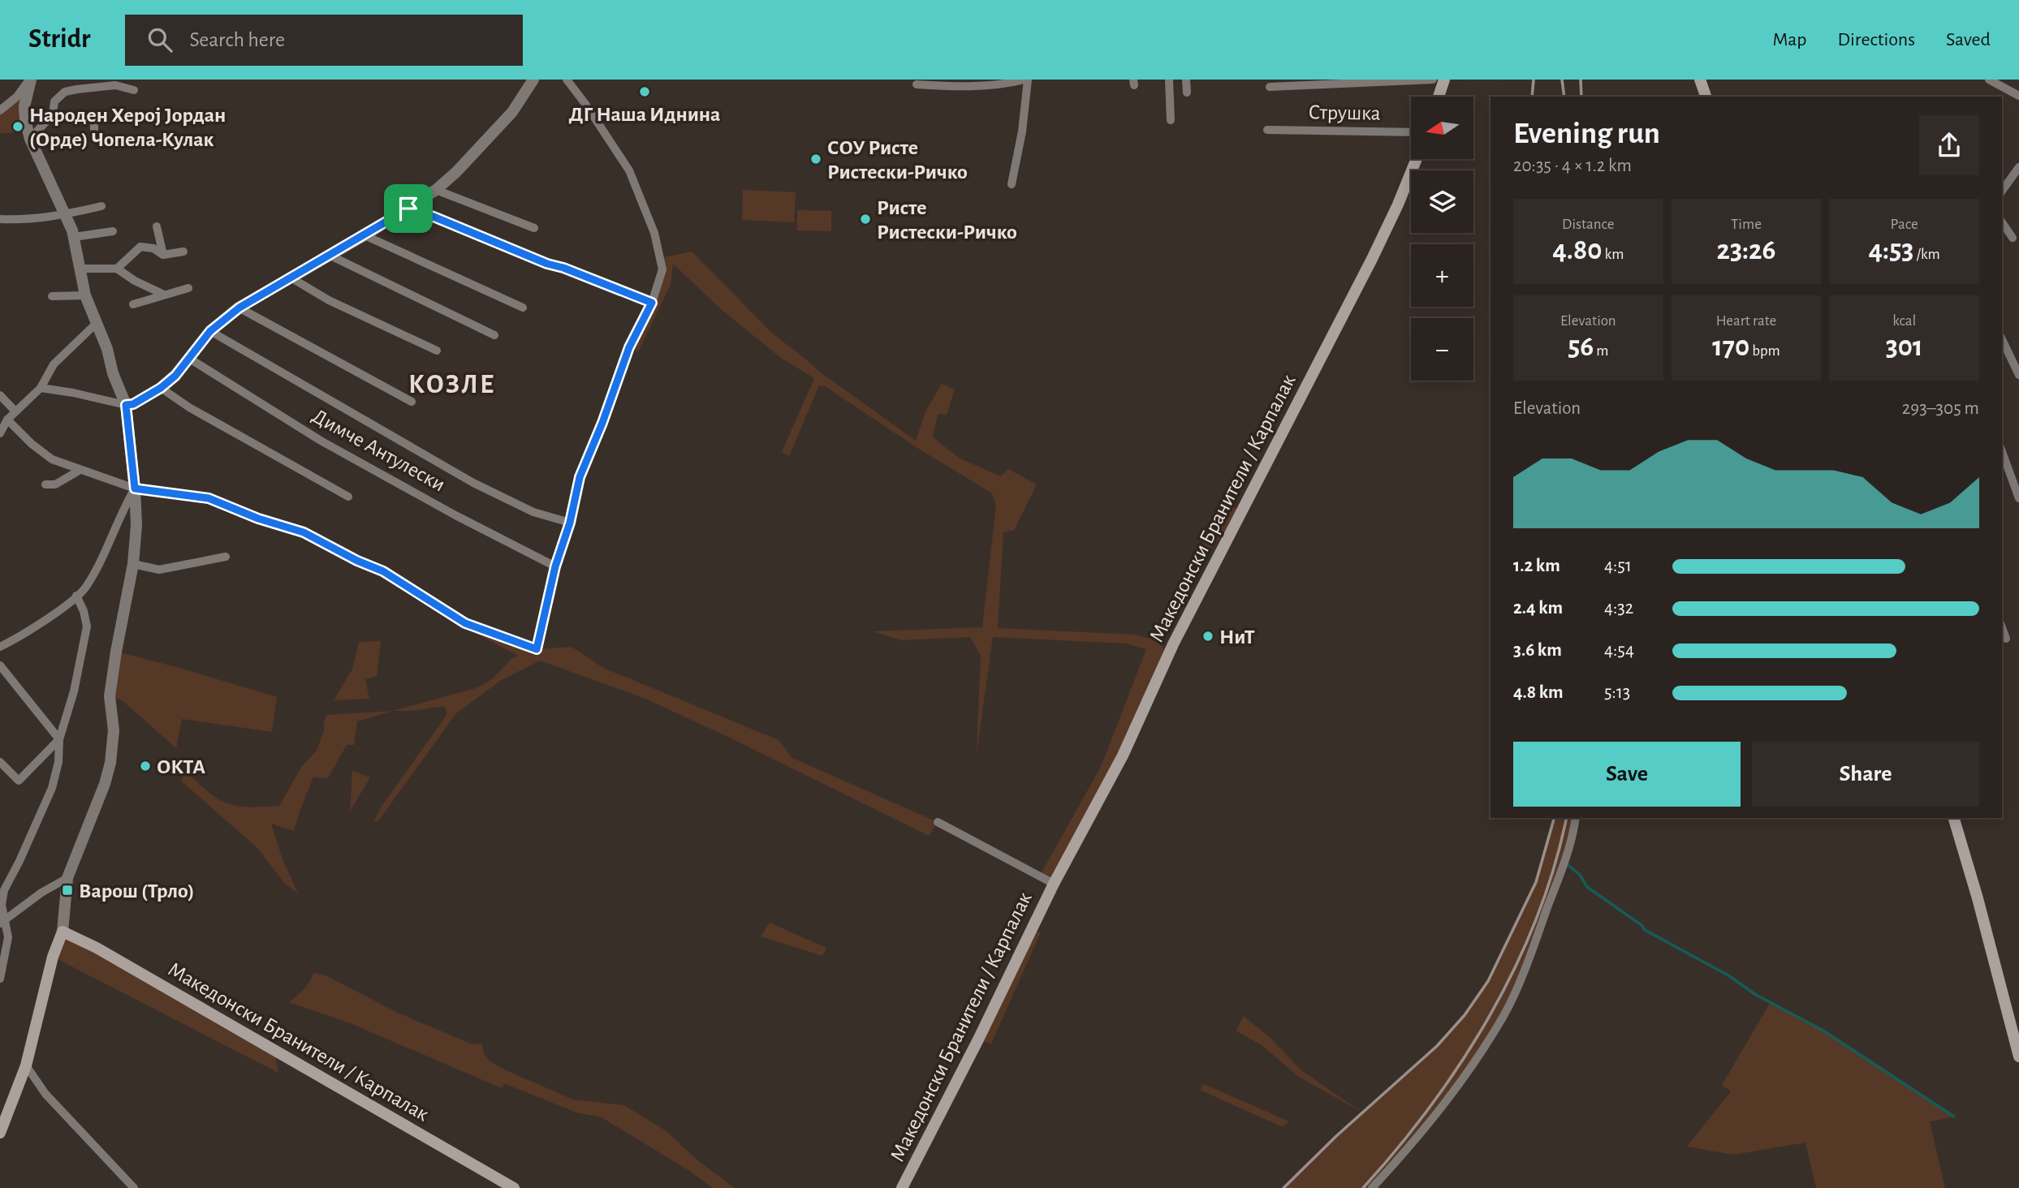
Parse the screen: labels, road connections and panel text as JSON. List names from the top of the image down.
{
  "streets": {
    "main road": ["Македонски Бранители / Карпалак"],
    "street": ["Струшка", "Димче Антулески"]
  },
  "districts": ["КОЗЛЕ"],
  "places": {
    "other": [
      "ДГ Наша Иднина",
      "Народен Херој Јордан (Орде) Чопела-Кулак",
      "СОУ Ристе Ристески-Ричко",
      "Ристе Ристески-Ричко",
      "НиТ",
      "ОКТА"
    ],
    "transit": ["Варош (Трло)"]
  },
  "north": "left",
  "page": {
    "header": "Stridr",
    "search": "Search here",
    "nav": ["Map", "Directions", "Saved"],
    "map_buttons": ["+", "−"],
    "heading": ["Evening run", "20:35 · 4 × 1.2 km"],
    "stats": [
      ["Distance", "4.80 km"],
      ["Time", "23:26"],
      ["Pace", "4:53 /km"],
      ["Elevation", "56 m"],
      ["Heart rate", "170 bpm"],
      ["kcal", "301"]
    ],
    "chart": ["Elevation", "293–305 m"],
    "list": [
      {
        "name": "1.2 km",
        "note": "4:51"
      },
      {
        "name": "2.4 km",
        "note": "4:32"
      },
      {
        "name": "3.6 km",
        "note": "4:54"
      },
      {
        "name": "4.8 km",
        "note": "5:13"
      }
    ],
    "buttons": ["Save", "Share"]
  }
}
